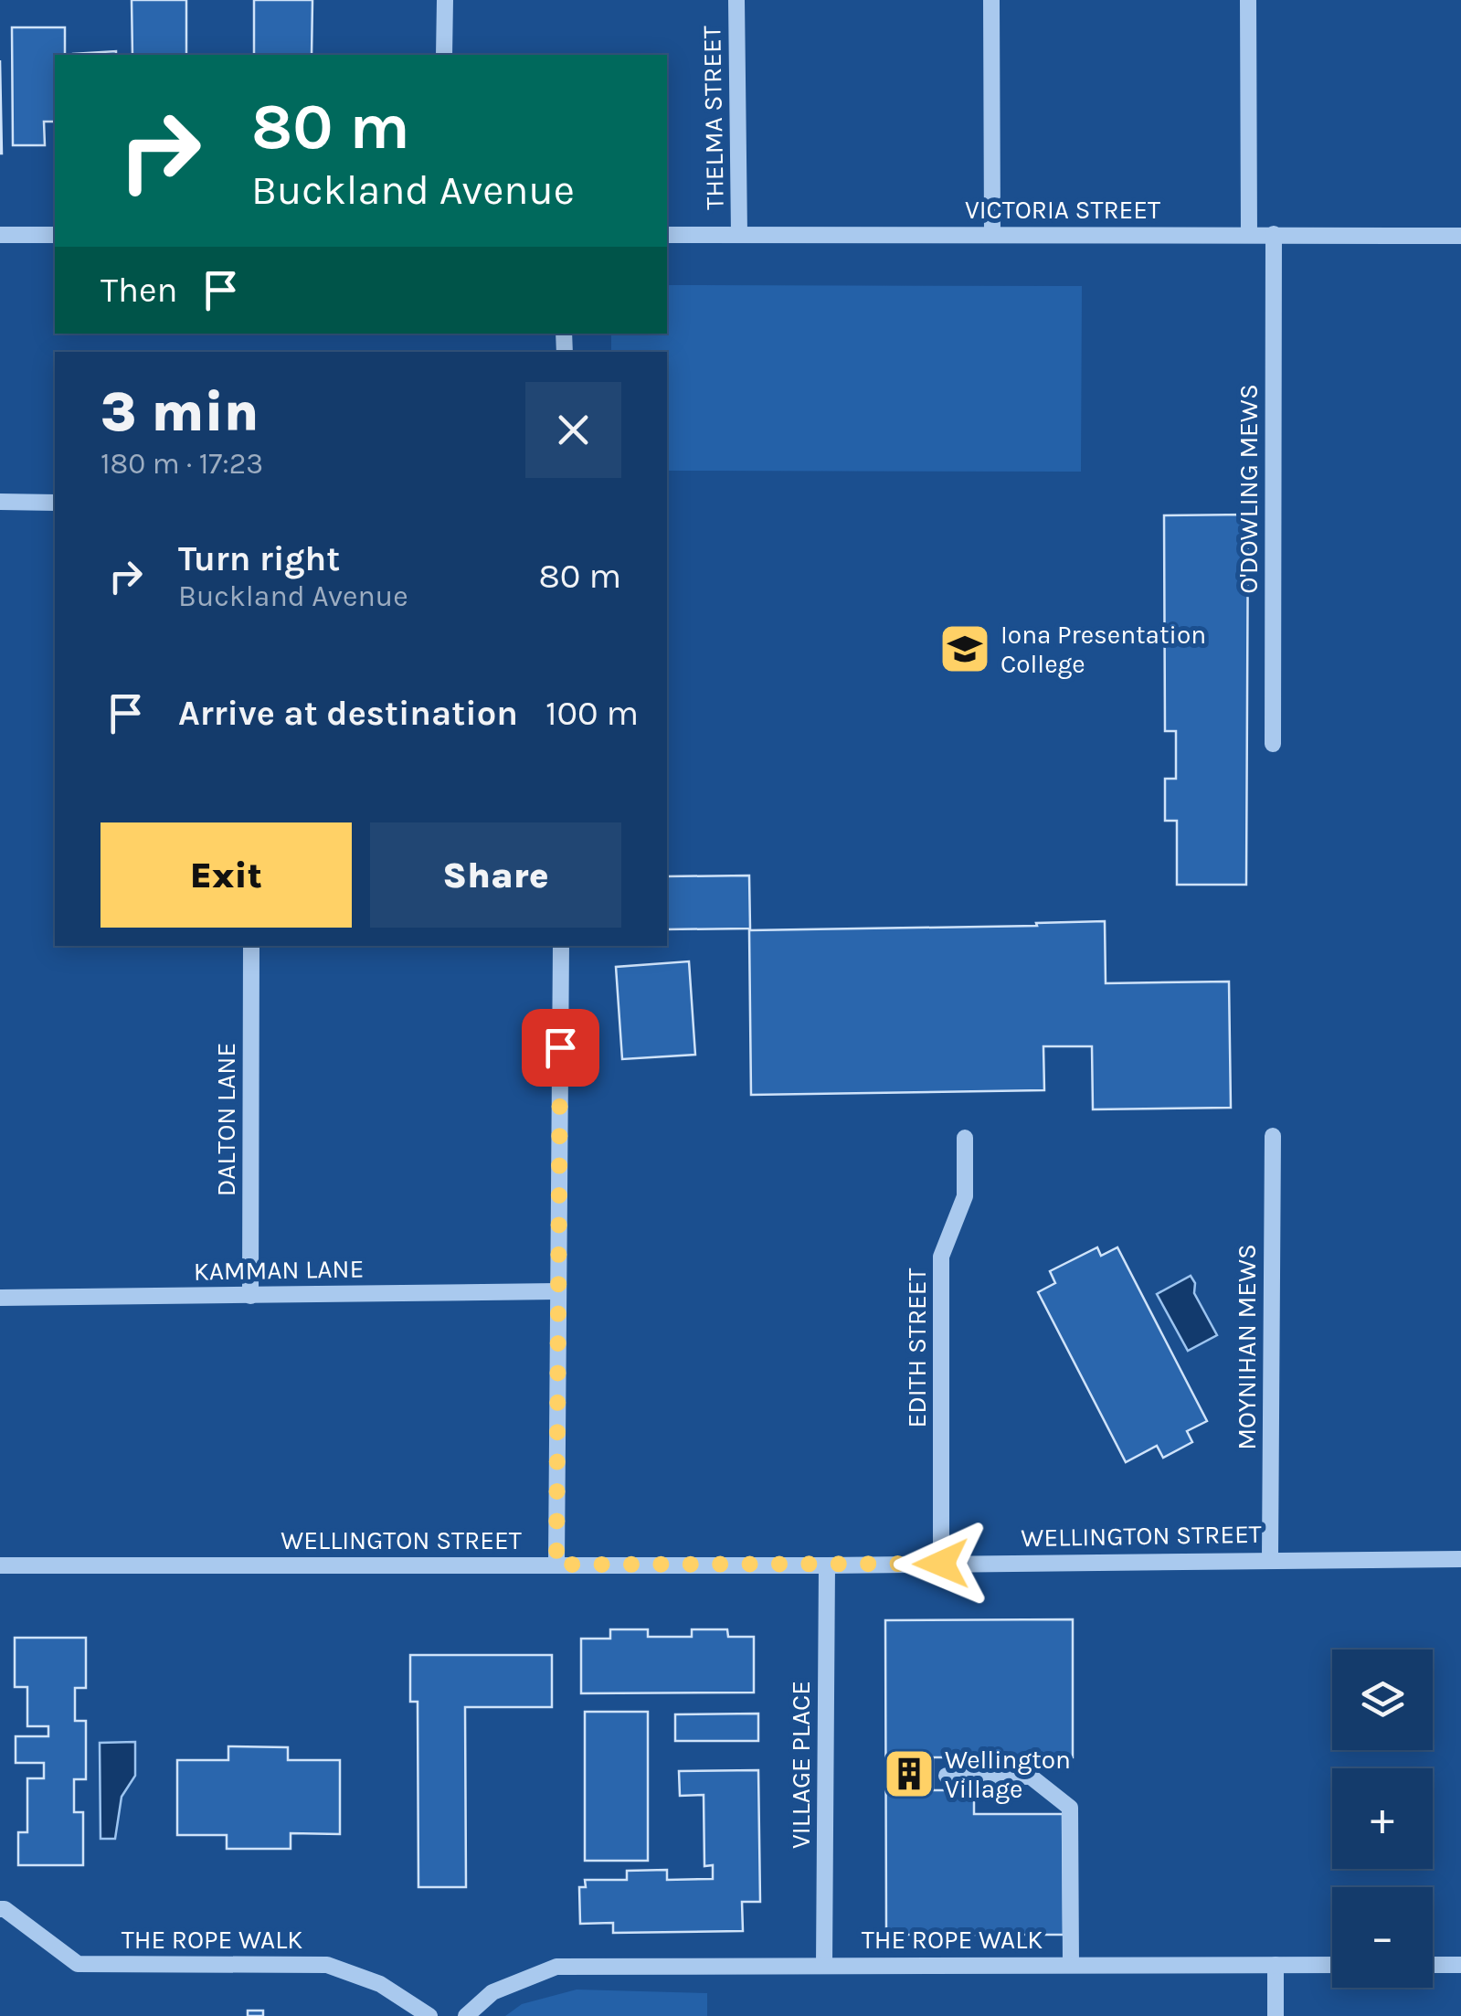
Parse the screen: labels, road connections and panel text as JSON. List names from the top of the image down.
{
  "streets": {
    "street": [
      "THELMA STREET",
      "VICTORIA STREET",
      "O'DOWLING MEWS",
      "DALTON LANE",
      "KAMMAN LANE",
      "MOYNIHAN MEWS",
      "EDITH STREET",
      "WELLINGTON STREET",
      "VILLAGE PLACE",
      "THE ROPE WALK"
    ]
  },
  "crossings": [
    ["THELMA STREET", "VICTORIA STREET"],
    ["VICTORIA STREET", "O'DOWLING MEWS"],
    ["DALTON LANE", "KAMMAN LANE"],
    ["MOYNIHAN MEWS", "WELLINGTON STREET"],
    ["EDITH STREET", "WELLINGTON STREET"],
    ["WELLINGTON STREET", "VILLAGE PLACE"],
    ["VILLAGE PLACE", "THE ROPE WALK"]
  ],
  "places": {
    "school or university": ["Iona Presentation College"],
    "building": ["Wellington Village"]
  },
  "page": {
    "turn": ["80 m", "Buckland Avenue"],
    "then": "Then",
    "heading": ["3 min", "180 m · 17:23"],
    "list": [
      {
        "name": "Turn right",
        "note": "Buckland Avenue",
        "value": "80 m"
      },
      {
        "name": "Arrive at destination",
        "value": "100 m"
      }
    ],
    "buttons": ["Exit", "Share"],
    "map_buttons": ["+", "−"]
  }
}
